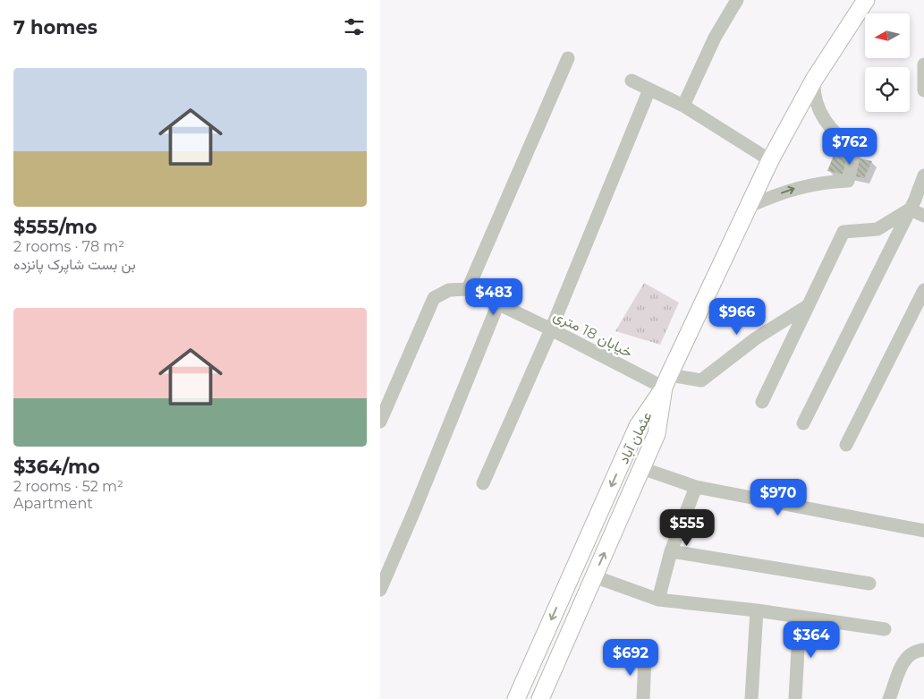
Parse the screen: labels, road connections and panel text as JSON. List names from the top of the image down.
{
  "streets": {
    "main road": ["عثمان آباد"],
    "street": ["خیابان 18 متری"]
  },
  "crossings": [
    ["خیابان 18 متری", "عثمان آباد"]
  ],
  "north": "left",
  "page": {
    "heading": "7 homes",
    "list": [
      {
        "name": "$555/mo",
        "note": "2 rooms · 78 m² · بن بست شاپرک پانزده"
      },
      {
        "name": "$364/mo",
        "note": "2 rooms · 52 m² · Apartment"
      }
    ],
    "price": [
      "$762",
      "$483",
      "$966",
      "$970",
      "$555",
      "$364",
      "$692"
    ]
  }
}
